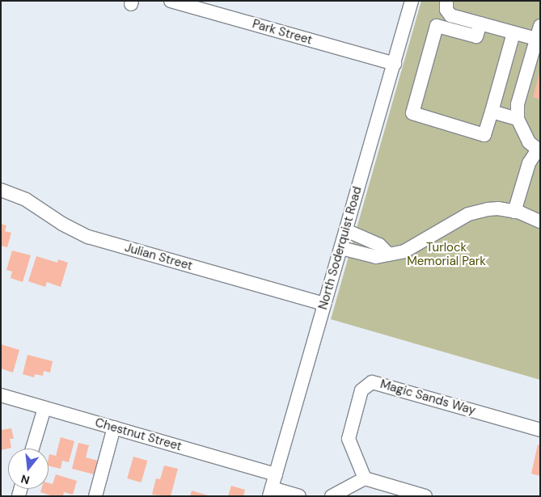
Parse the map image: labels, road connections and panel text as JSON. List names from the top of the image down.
{
  "streets": {
    "street": [
      "Park Street",
      "North Soderquist Road",
      "Julian Street",
      "Magic Sands Way",
      "Chestnut Street"
    ]
  },
  "crossings": [
    ["Park Street", "North Soderquist Road"],
    ["North Soderquist Road", "Julian Street"],
    ["North Soderquist Road", "Chestnut Street"]
  ],
  "parks": ["Turlock Memorial Park"],
  "north": "bottom"
}
